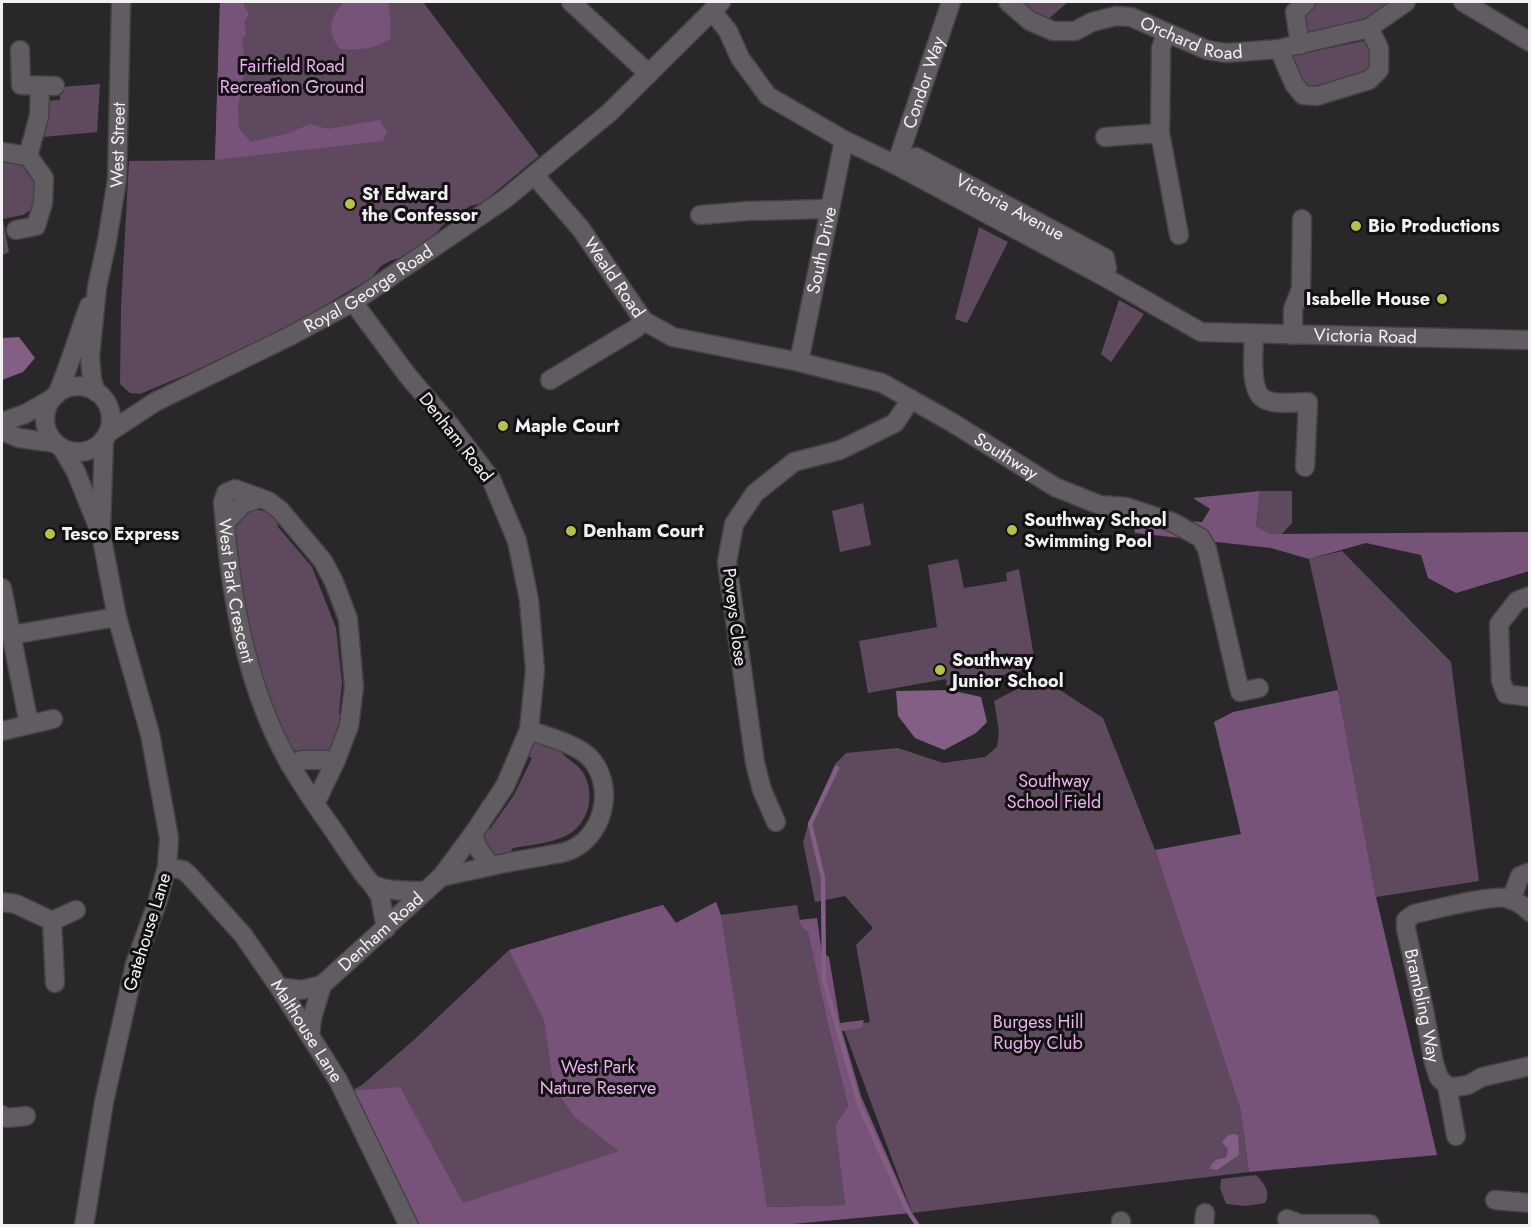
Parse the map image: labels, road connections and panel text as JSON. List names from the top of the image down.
{
  "streets": {
    "street": [
      "Orchard Road",
      "Condor Way",
      "West Street",
      "Victoria Avenue",
      "South Drive",
      "Weald Road",
      "Royal George Road",
      "Victoria Road",
      "Denham Road",
      "Southway",
      "West Park Crescent",
      "Poveys Close",
      "Gatehouse Lane",
      "Brambling Way",
      "Malthouse Lane"
    ]
  },
  "crossings": [
    ["Condor Way", "Victoria Avenue"],
    ["West Street", "Royal George Road"],
    ["West Street", "Gatehouse Lane"],
    ["Victoria Avenue", "South Drive"],
    ["Victoria Avenue", "Royal George Road"],
    ["Victoria Avenue", "Victoria Road"],
    ["South Drive", "Southway"],
    ["Weald Road", "Royal George Road"],
    ["Weald Road", "Southway"],
    ["Royal George Road", "Denham Road"],
    ["Royal George Road", "Gatehouse Lane"],
    ["Denham Road", "West Park Crescent"],
    ["Denham Road", "Malthouse Lane"],
    ["Southway", "Poveys Close"],
    ["Gatehouse Lane", "Malthouse Lane"]
  ],
  "parks": [
    "Fairfield Road Recreation Ground",
    "Southway School Field",
    "Burgess Hill Rugby Club",
    "West Park Nature Reserve"
  ],
  "places": [
    "St Edward the Confessor",
    "Bio Productions",
    "Isabelle House",
    "Maple Court",
    "Southway School Swimming Pool",
    "Denham Court",
    "Tesco Express",
    "Southway Junior School"
  ]
}
